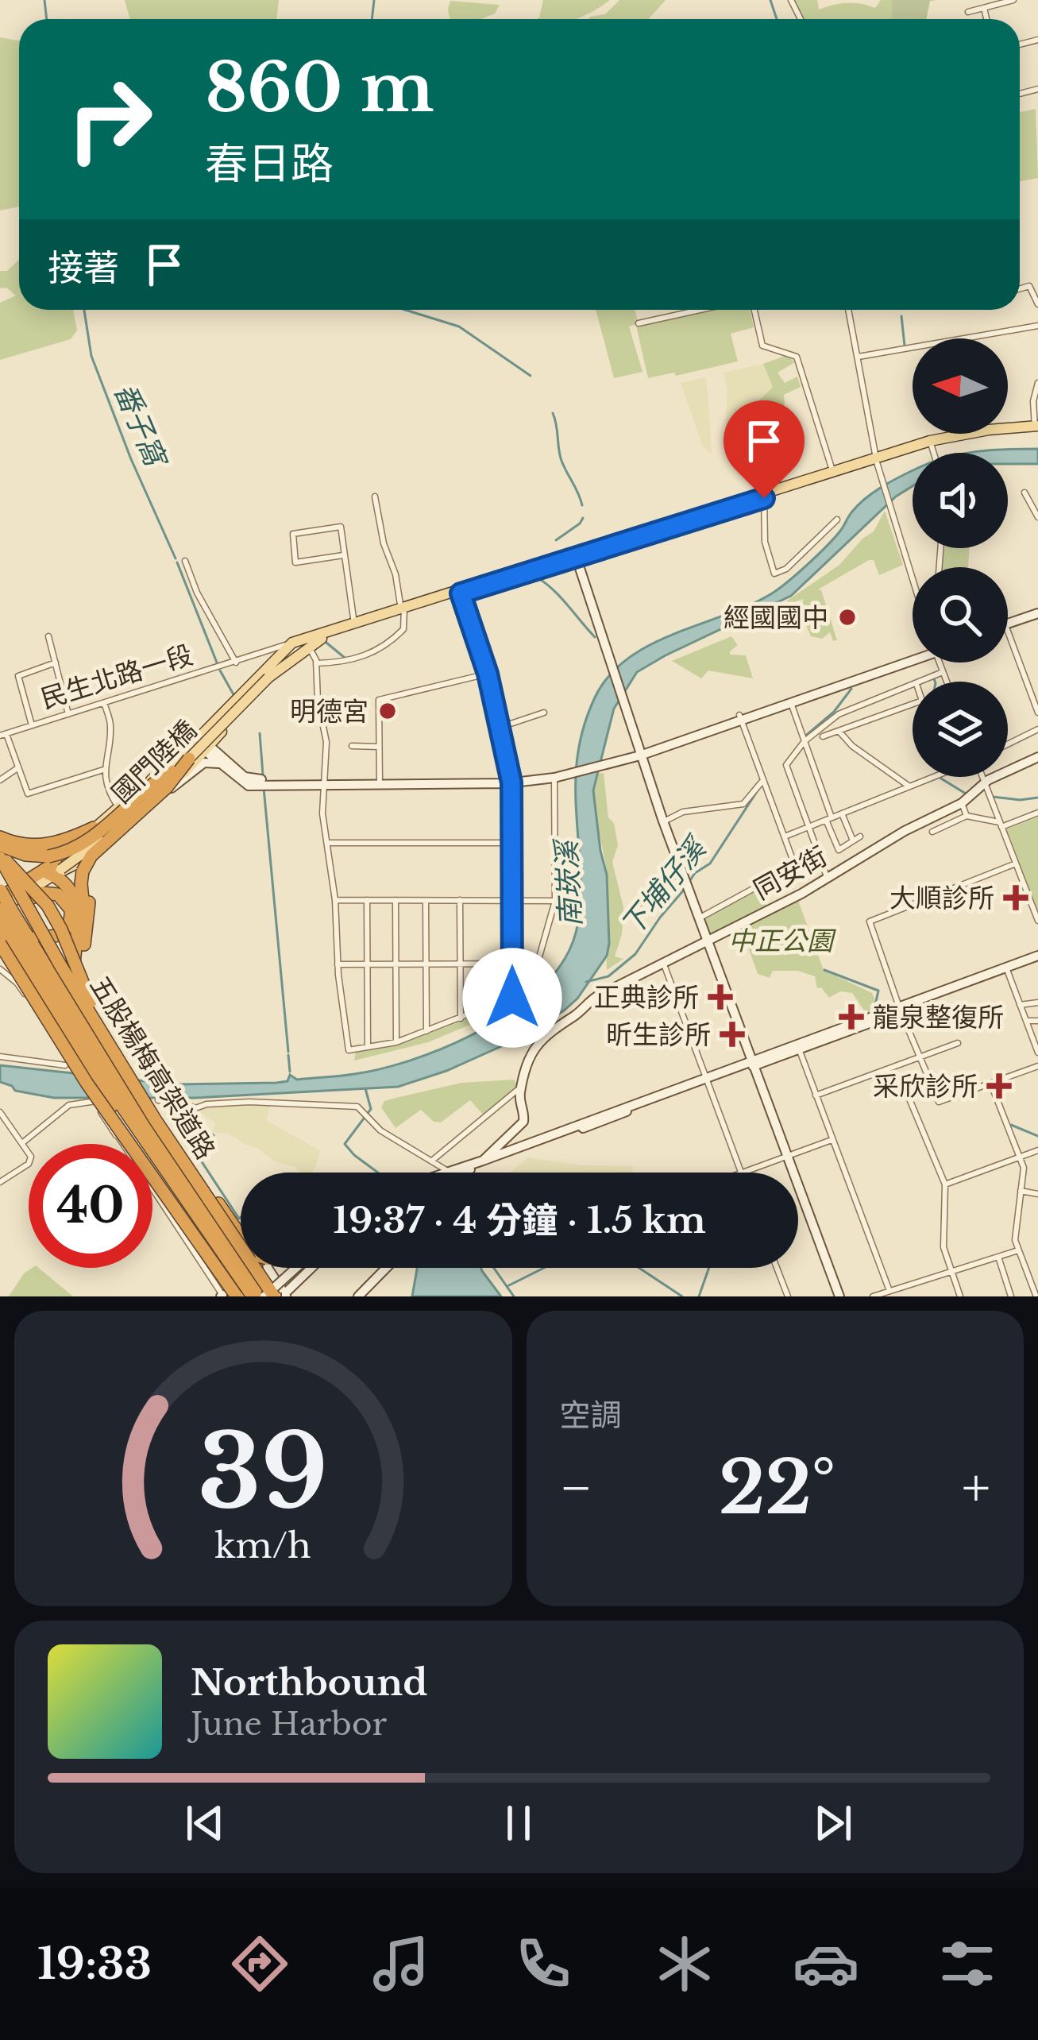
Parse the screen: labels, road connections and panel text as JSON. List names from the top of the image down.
{
  "streets": {
    "highway": ["五股楊梅高架道路"],
    "main road": ["民生北路一段", "國門陸橋"],
    "street": ["同安街"]
  },
  "crossings": [
    ["民生北路一段", "國門陸橋"]
  ],
  "water": ["番子窩", "南崁溪", "下埔仔溪"],
  "parks": ["中正公園"],
  "places": {
    "other": ["經國國中", "明德宮"],
    "health": [
      "大順診所",
      "正典診所",
      "龍泉整復所",
      "昕生診所",
      "采欣診所"
    ]
  },
  "north": "left",
  "page": {
    "turn": ["860 m", "春日路"],
    "then": "接著",
    "limit": "40",
    "trip": "19:37 · 4 分鐘 · 1.5 km",
    "tile": "空調",
    "heat": ["−", "22°", "+"],
    "song": ["Northbound", "June Harbor"],
    "tabs": "19:33",
    "gauge": ["39", "km/h"]
  }
}
